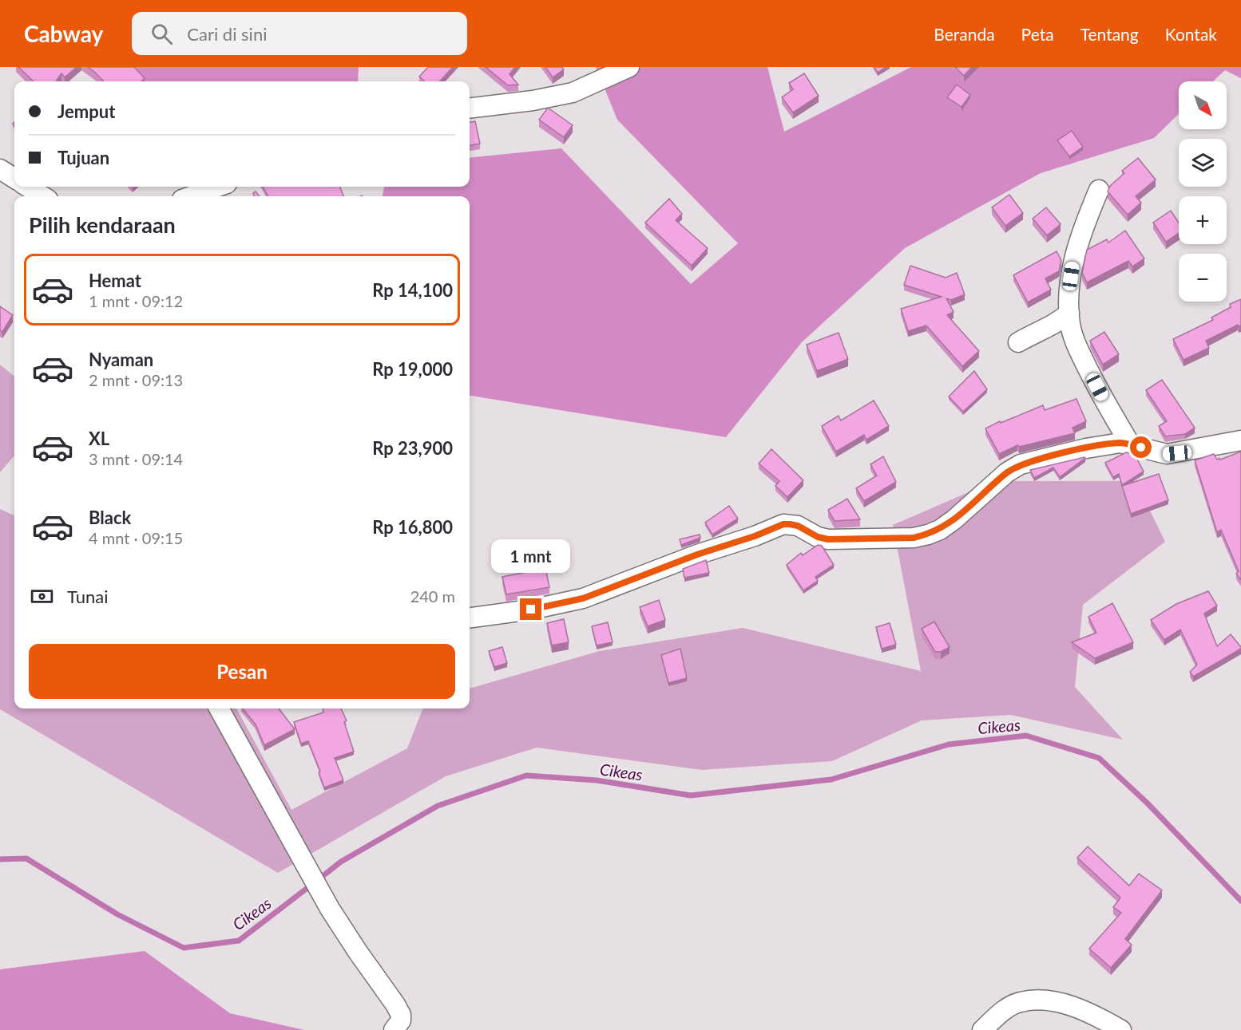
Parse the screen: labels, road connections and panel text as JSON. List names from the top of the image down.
{
  "water": ["Cikeas"],
  "north": "bottom right",
  "page": {
    "header": "Cabway",
    "search": "Cari di sini",
    "nav": [
      "Beranda",
      "Peta",
      "Tentang",
      "Kontak"
    ],
    "map_buttons": ["+", "−"],
    "banner": ["Jemput", "Tujuan"],
    "heading": "Pilih kendaraan",
    "list": [
      {
        "name": "Hemat",
        "note": "1 mnt · 09:12",
        "value": "Rp 14,100"
      },
      {
        "name": "Nyaman",
        "note": "2 mnt · 09:13",
        "value": "Rp 19,000"
      },
      {
        "name": "XL",
        "note": "3 mnt · 09:14",
        "value": "Rp 23,900"
      },
      {
        "name": "Black",
        "note": "4 mnt · 09:15",
        "value": "Rp 16,800"
      }
    ],
    "bubble": "1 mnt",
    "pay": ["Tunai", "240 m"],
    "buttons": "Pesan"
  }
}
